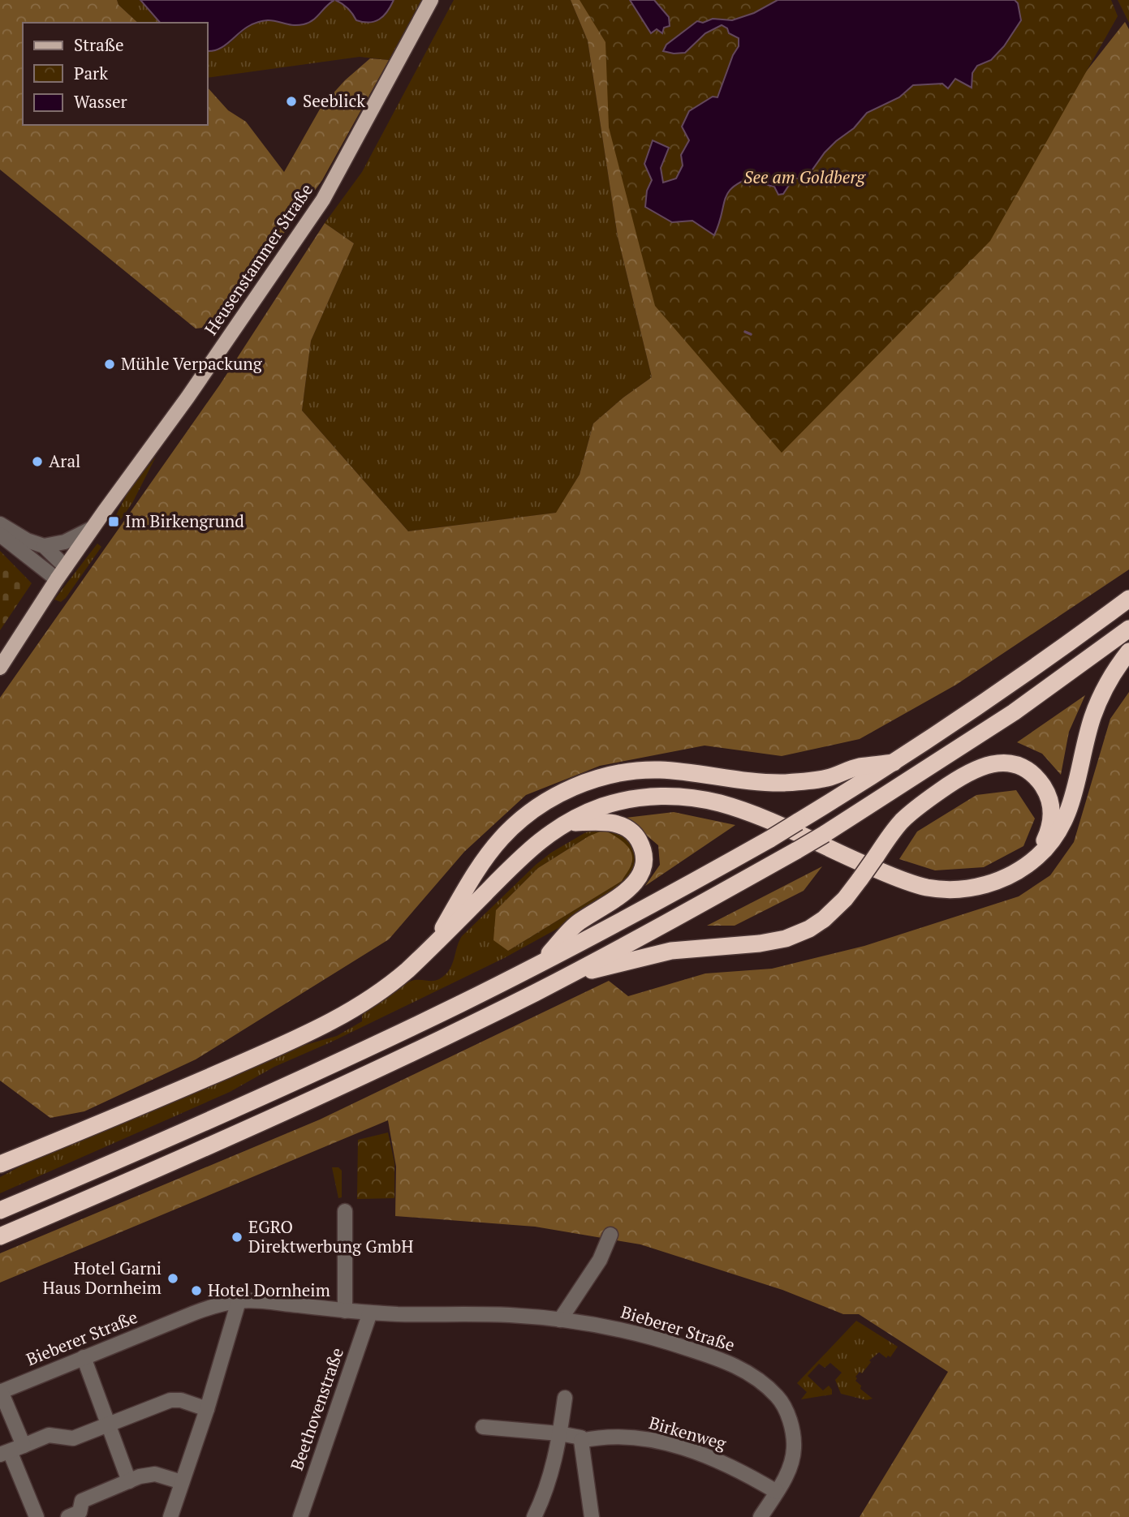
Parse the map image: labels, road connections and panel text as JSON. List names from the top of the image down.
{
  "streets": {
    "main road": ["Heusenstammer Straße"],
    "street": ["Bieberer Straße", "Beethovenstraße", "Birkenweg"]
  },
  "crossings": [
    ["Bieberer Straße", "Beethovenstraße"],
    ["Bieberer Straße", "Birkenweg"]
  ],
  "parks": ["See am Goldberg"],
  "places": {
    "other": [
      "Seeblick",
      "Mühle Verpackung",
      "Aral",
      "EGRO Direktwerbung GmbH",
      "Hotel Garni Haus Dornheim",
      "Hotel Dornheim"
    ],
    "transit": ["Im Birkengrund"]
  },
  "legend": ["Straße", "Park", "Wasser"]
}
